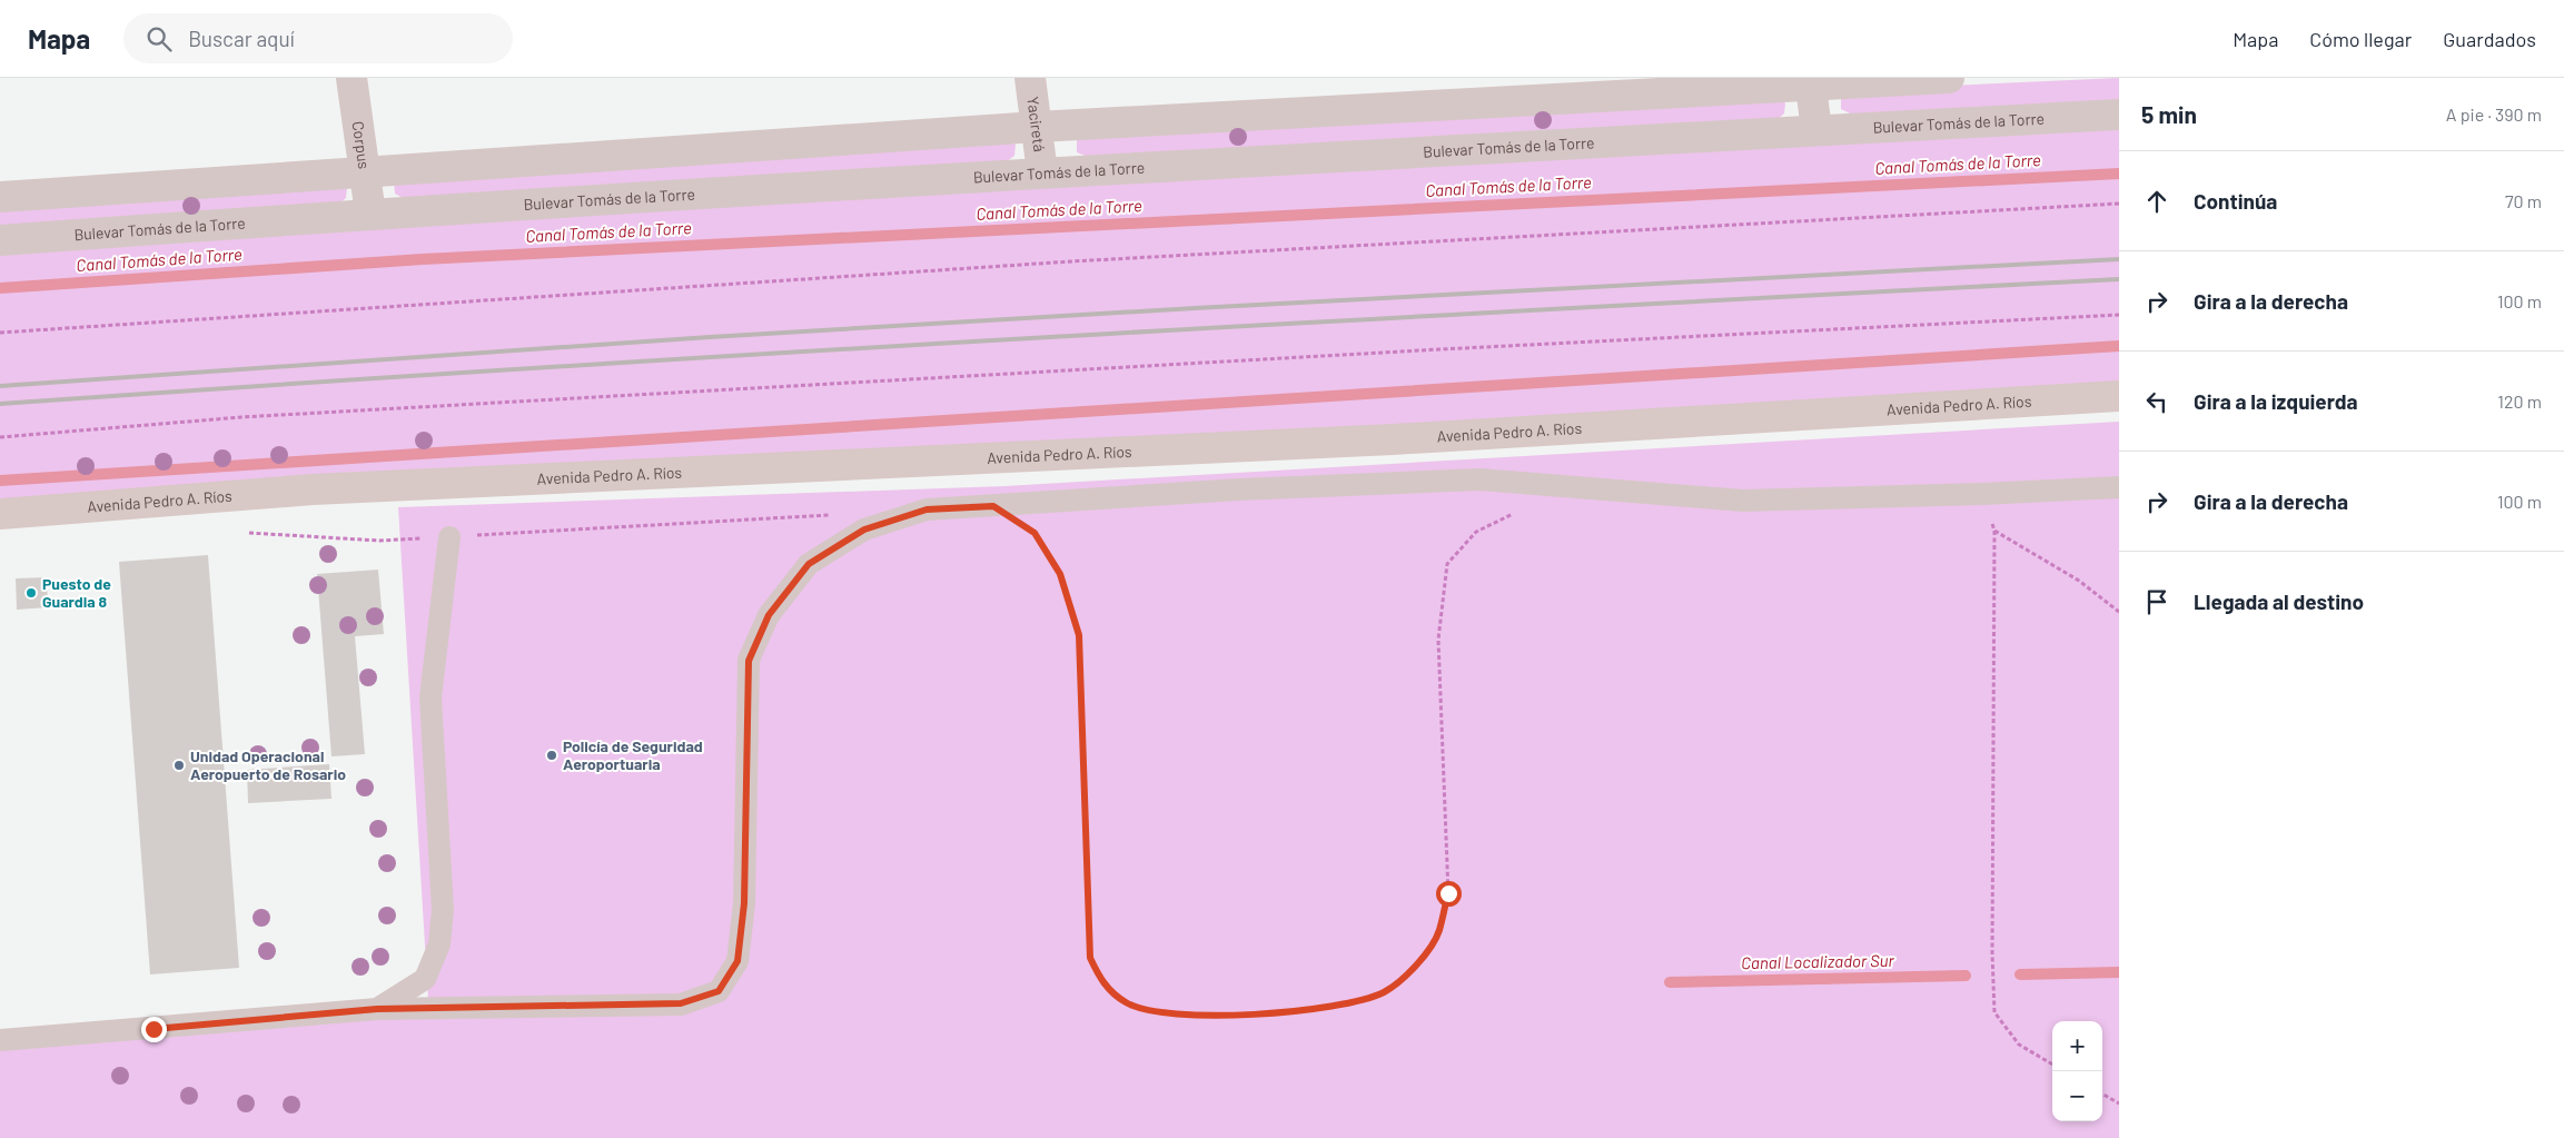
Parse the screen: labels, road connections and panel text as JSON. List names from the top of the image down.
{
  "streets": {
    "main road": ["Avenida Pedro A. Ríos"],
    "street": ["Bulevar Tomás de la Torre", "Yaciretá", "Corpus"]
  },
  "crossings": [
    ["Bulevar Tomás de la Torre", "Yaciretá"],
    ["Bulevar Tomás de la Torre", "Corpus"]
  ],
  "water": ["Canal Tomás de la Torre", "Canal Localizador Sur"],
  "places": ["Puesto de Guardia 8", "Policía de Seguridad Aeroportuaria", "Unidad Operacional Aeropuerto de Rosario"],
  "page": {
    "header": "Mapa",
    "search": "Buscar aquí",
    "nav": ["Mapa", "Cómo llegar", "Guardados"],
    "heading": ["5 min", "A pie · 390 m"],
    "list": [
      ["Continúa", "70 m"],
      ["Gira a la derecha", "100 m"],
      ["Gira a la izquierda", "120 m"],
      ["Gira a la derecha", "100 m"],
      "Llegada al destino"
    ],
    "map_buttons": ["+", "−"]
  }
}
